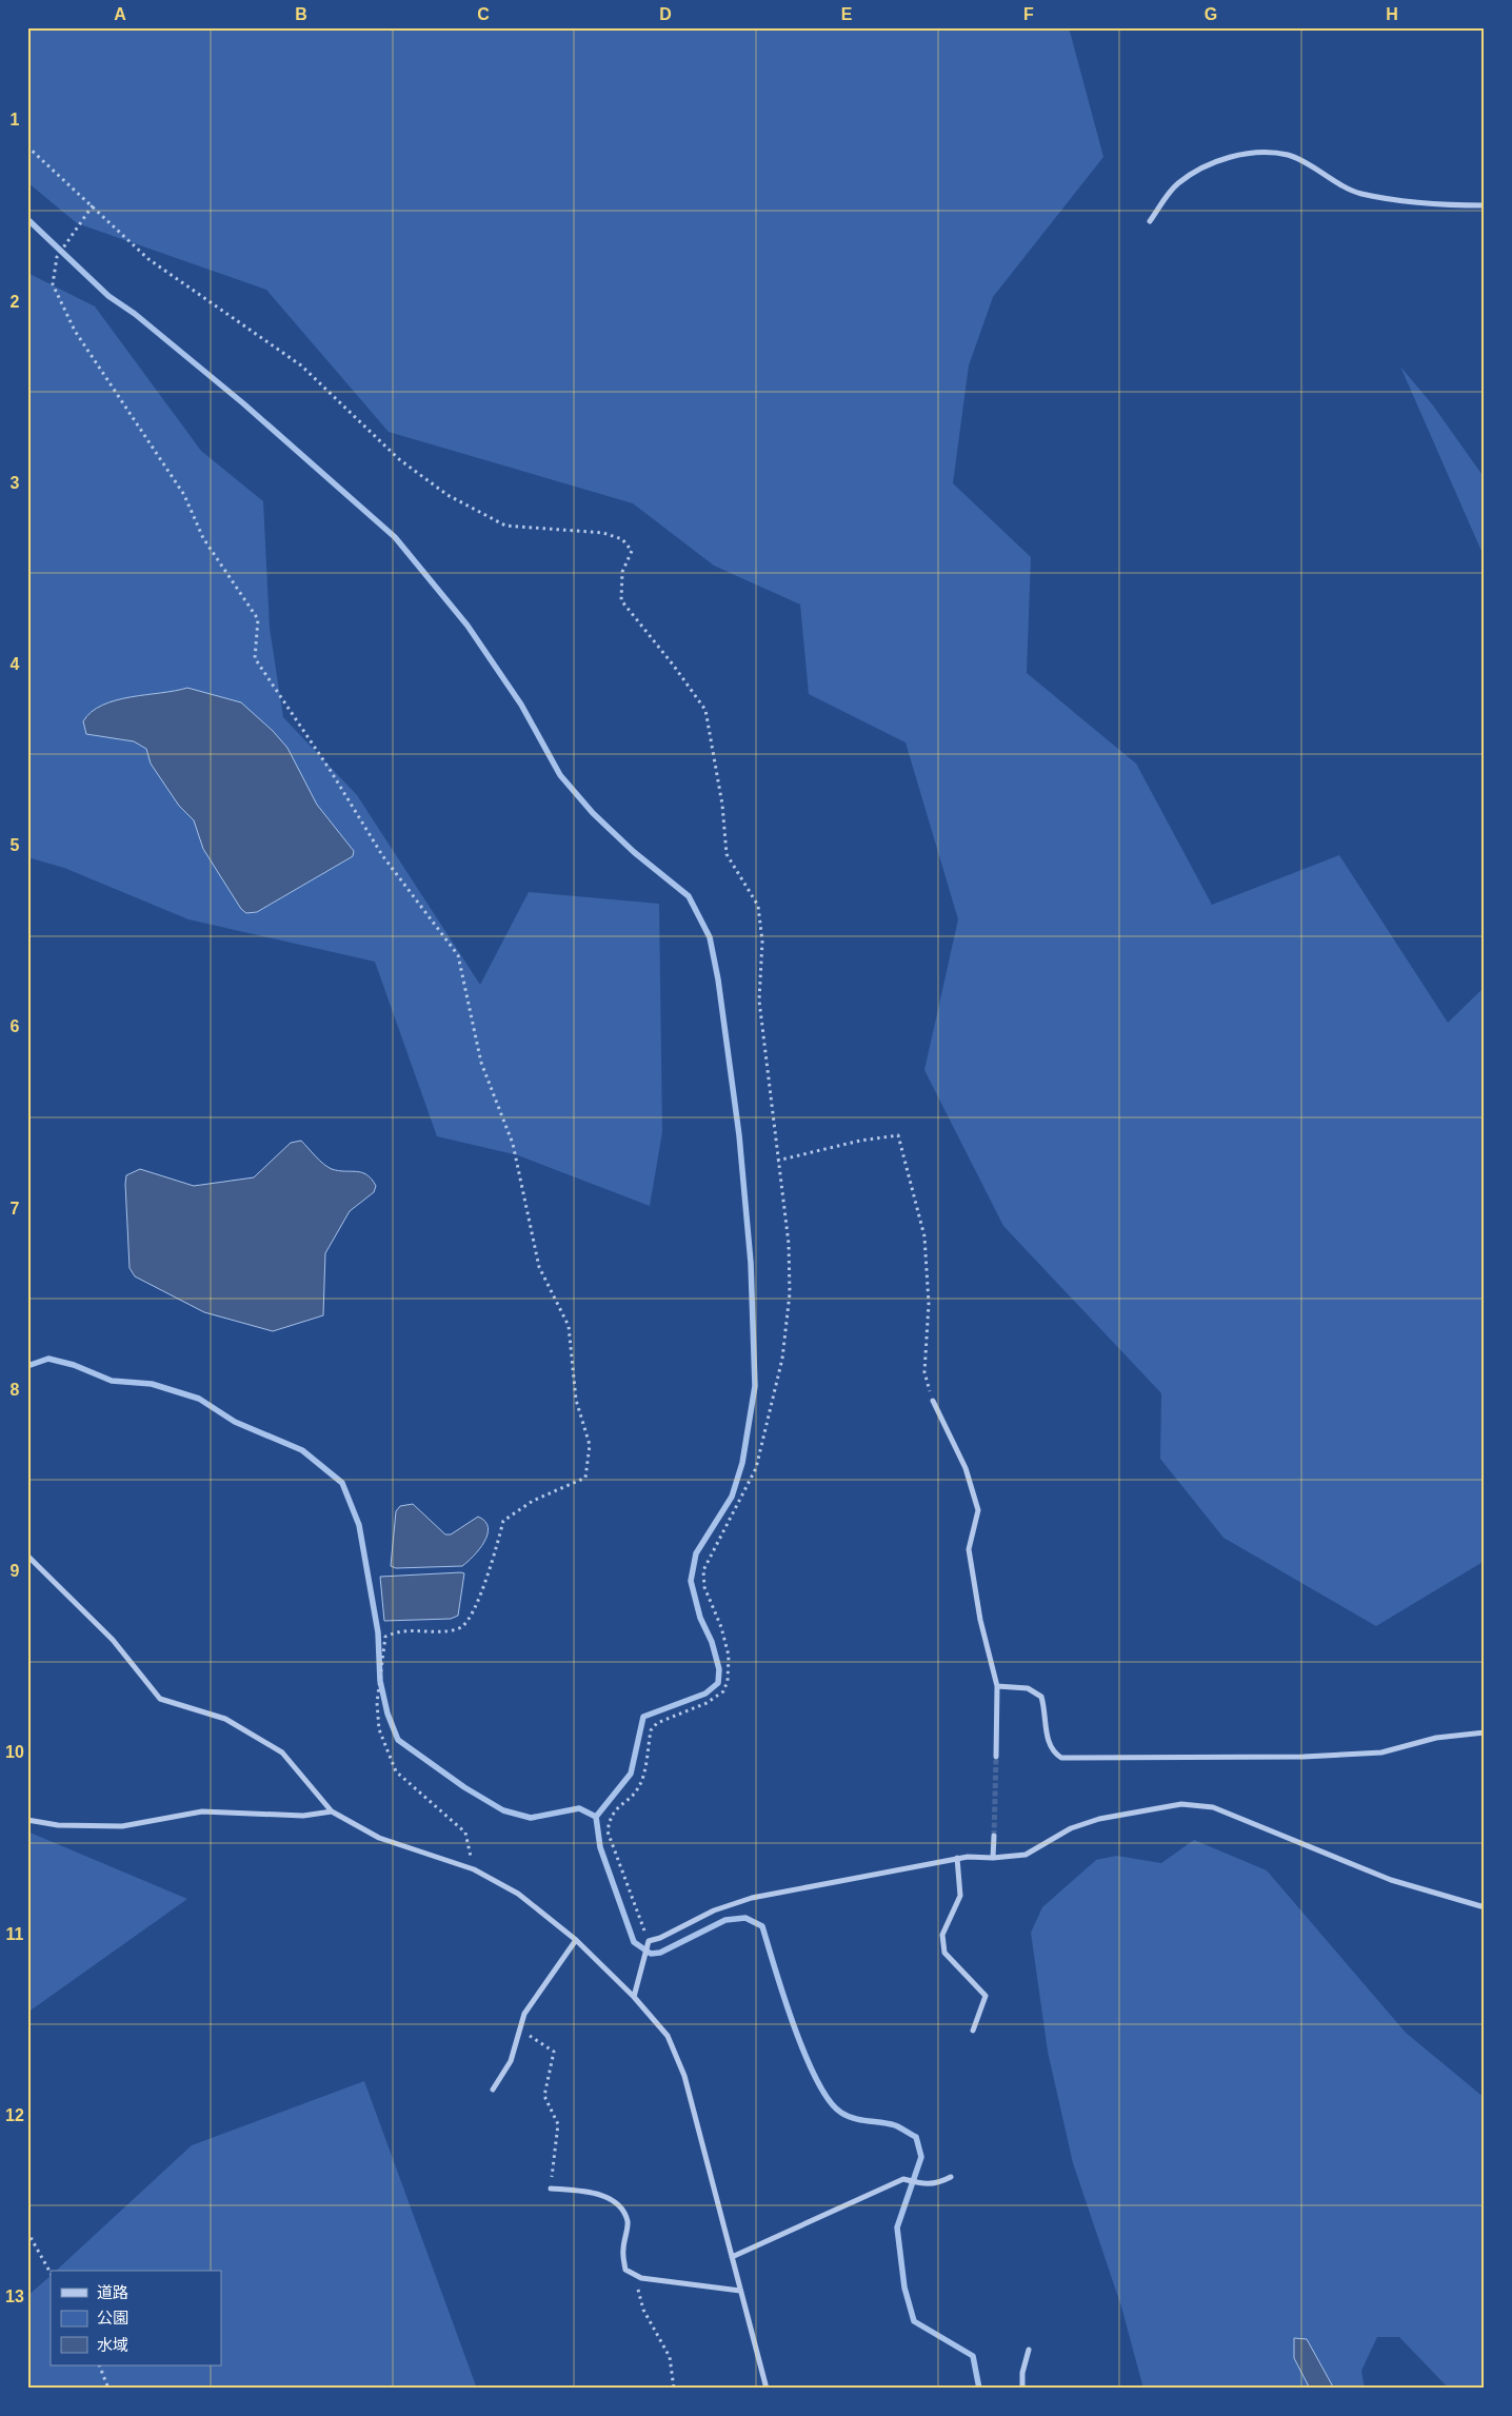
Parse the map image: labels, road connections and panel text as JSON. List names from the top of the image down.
{
  "legend": ["道路", "公園", "水域"],
  "grid": {
    "columns": [
      "A",
      "B",
      "C",
      "D",
      "E",
      "F",
      "G",
      "H"
    ],
    "rows": [
      "1",
      "2",
      "3",
      "4",
      "5",
      "6",
      "7",
      "8",
      "9",
      "10",
      "11",
      "12",
      "13"
    ]
  }
}
